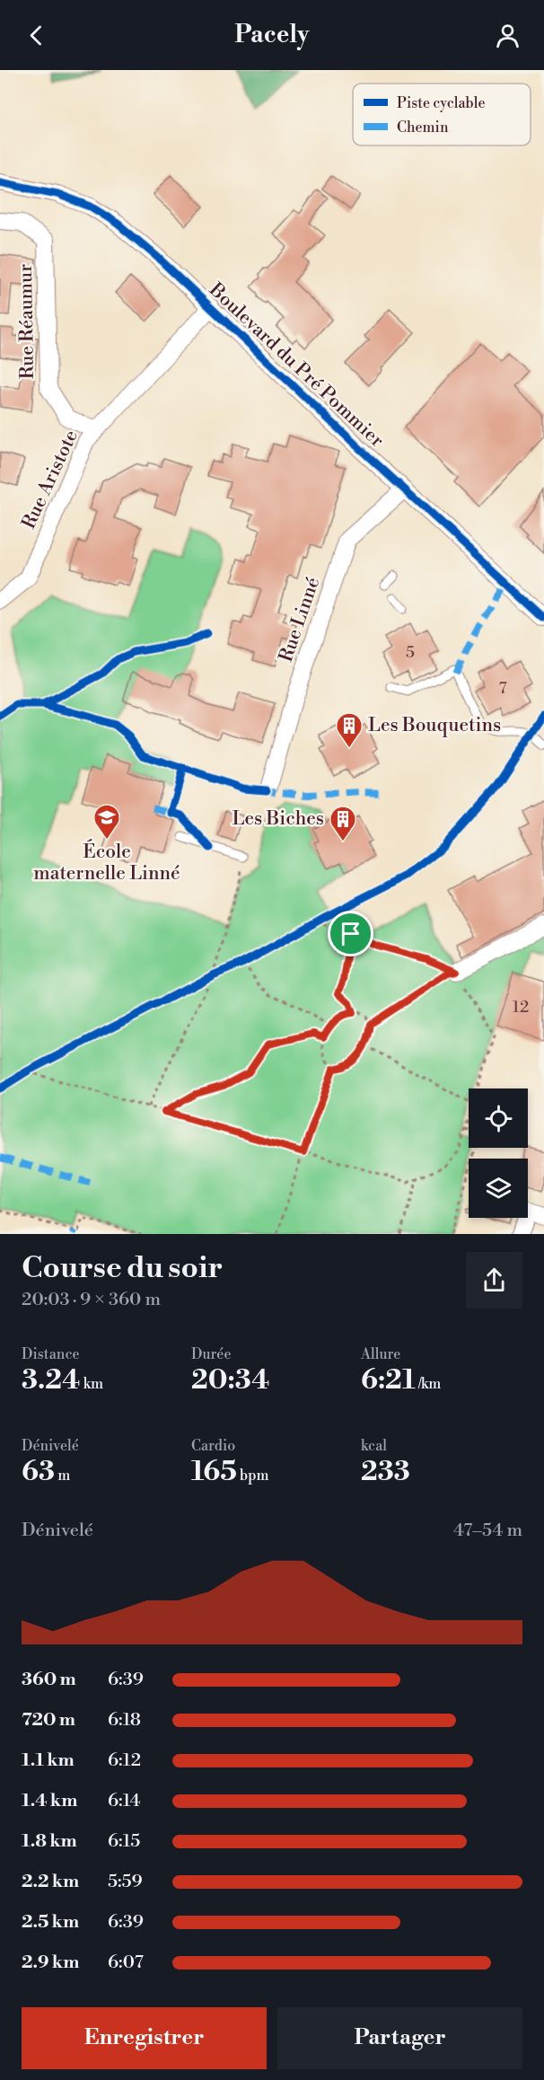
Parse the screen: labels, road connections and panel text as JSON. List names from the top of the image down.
{
  "streets": {
    "street": [
      "Rue Réaumur",
      "Boulevard du Pré Pommier",
      "Rue Aristote",
      "Rue Linné"
    ]
  },
  "crossings": [
    ["Rue Réaumur", "Rue Aristote"],
    ["Boulevard du Pré Pommier", "Rue Aristote"],
    ["Boulevard du Pré Pommier", "Rue Linné"]
  ],
  "places": {
    "building": ["Les Bouquetins", "Les Biches"],
    "school or university": ["École maternelle Linné"]
  },
  "house_numbers": ["5", "7", "12"],
  "legend": ["Piste cyclable", "Chemin"],
  "page": {
    "header": "Pacely",
    "heading": ["Course du soir", "20:03 · 9 × 360 m"],
    "stats": [
      ["Distance", "3.24 km"],
      ["Durée", "20:34"],
      ["Allure", "6:21 /km"],
      ["Dénivelé", "63 m"],
      ["Cardio", "165 bpm"],
      ["kcal", "233"]
    ],
    "chart": ["Dénivelé", "47–54 m"],
    "list": [
      {
        "name": "360 m",
        "note": "6:39"
      },
      {
        "name": "720 m",
        "note": "6:18"
      },
      {
        "name": "1.1 km",
        "note": "6:12"
      },
      {
        "name": "1.4 km",
        "note": "6:14"
      },
      {
        "name": "1.8 km",
        "note": "6:15"
      },
      {
        "name": "2.2 km",
        "note": "5:59"
      },
      {
        "name": "2.5 km",
        "note": "6:39"
      },
      {
        "name": "2.9 km",
        "note": "6:07"
      }
    ],
    "buttons": ["Enregistrer", "Partager"]
  }
}
